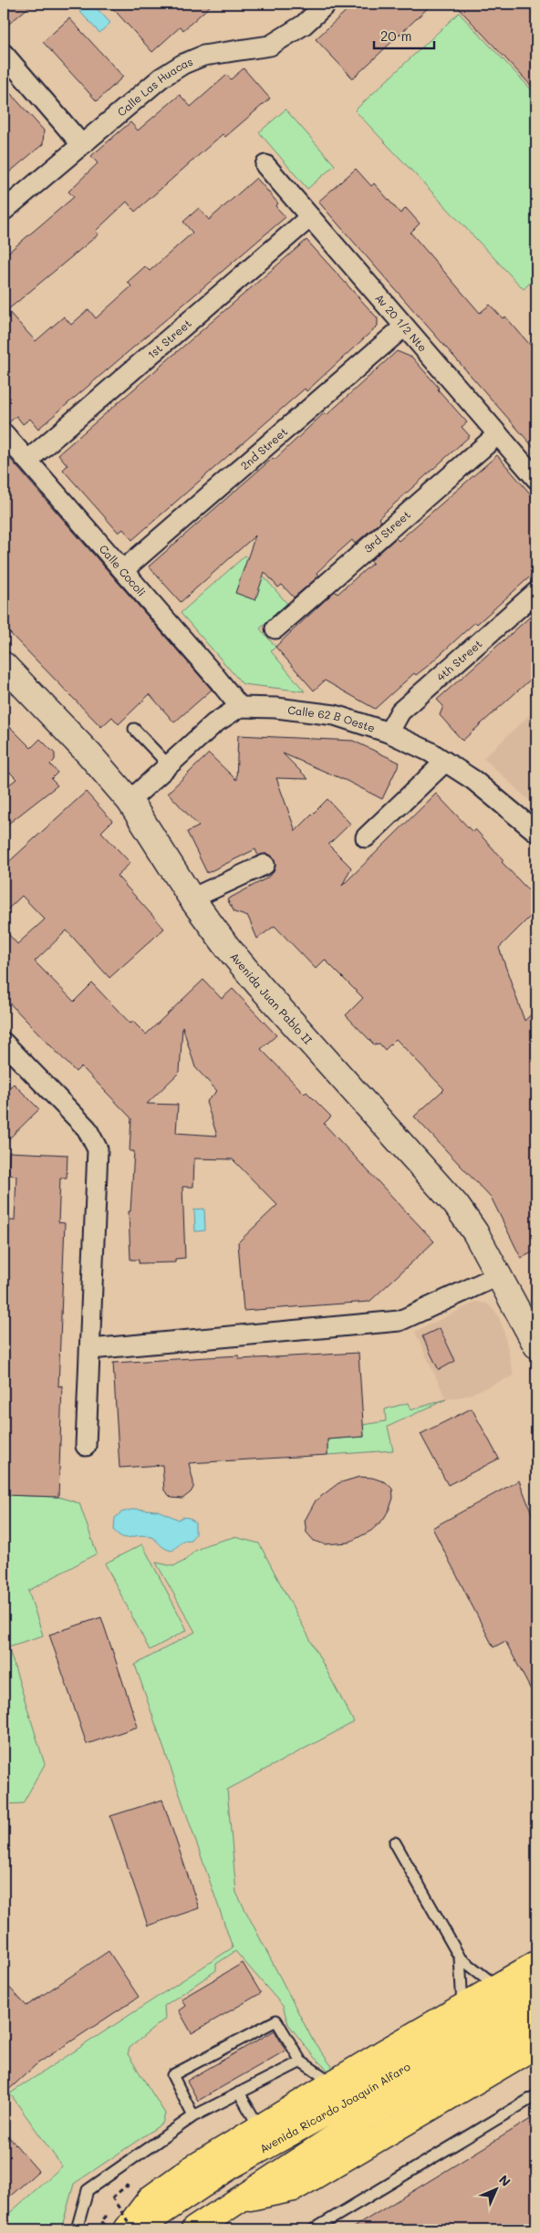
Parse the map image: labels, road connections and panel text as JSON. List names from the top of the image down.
{
  "streets": {
    "main road": ["Avenida Juan Pablo II", "Avenida Ricardo Joaquín Alfaro"],
    "street": [
      "Calle Las Huacas",
      "Av 20 1/2 Nte",
      "1st Street",
      "2nd Street",
      "3rd Street",
      "Calle Cocoli",
      "4th Street",
      "Calle 62 B Oeste"
    ]
  },
  "crossings": [
    ["Av 20 1/2 Nte", "1st Street"],
    ["Av 20 1/2 Nte", "2nd Street"],
    ["Av 20 1/2 Nte", "3rd Street"],
    ["1st Street", "Calle Cocoli"],
    ["2nd Street", "Calle Cocoli"],
    ["Calle Cocoli", "Calle 62 B Oeste"],
    ["4th Street", "Calle 62 B Oeste"]
  ],
  "scale_bar": "20 m",
  "north": "top right"
}
